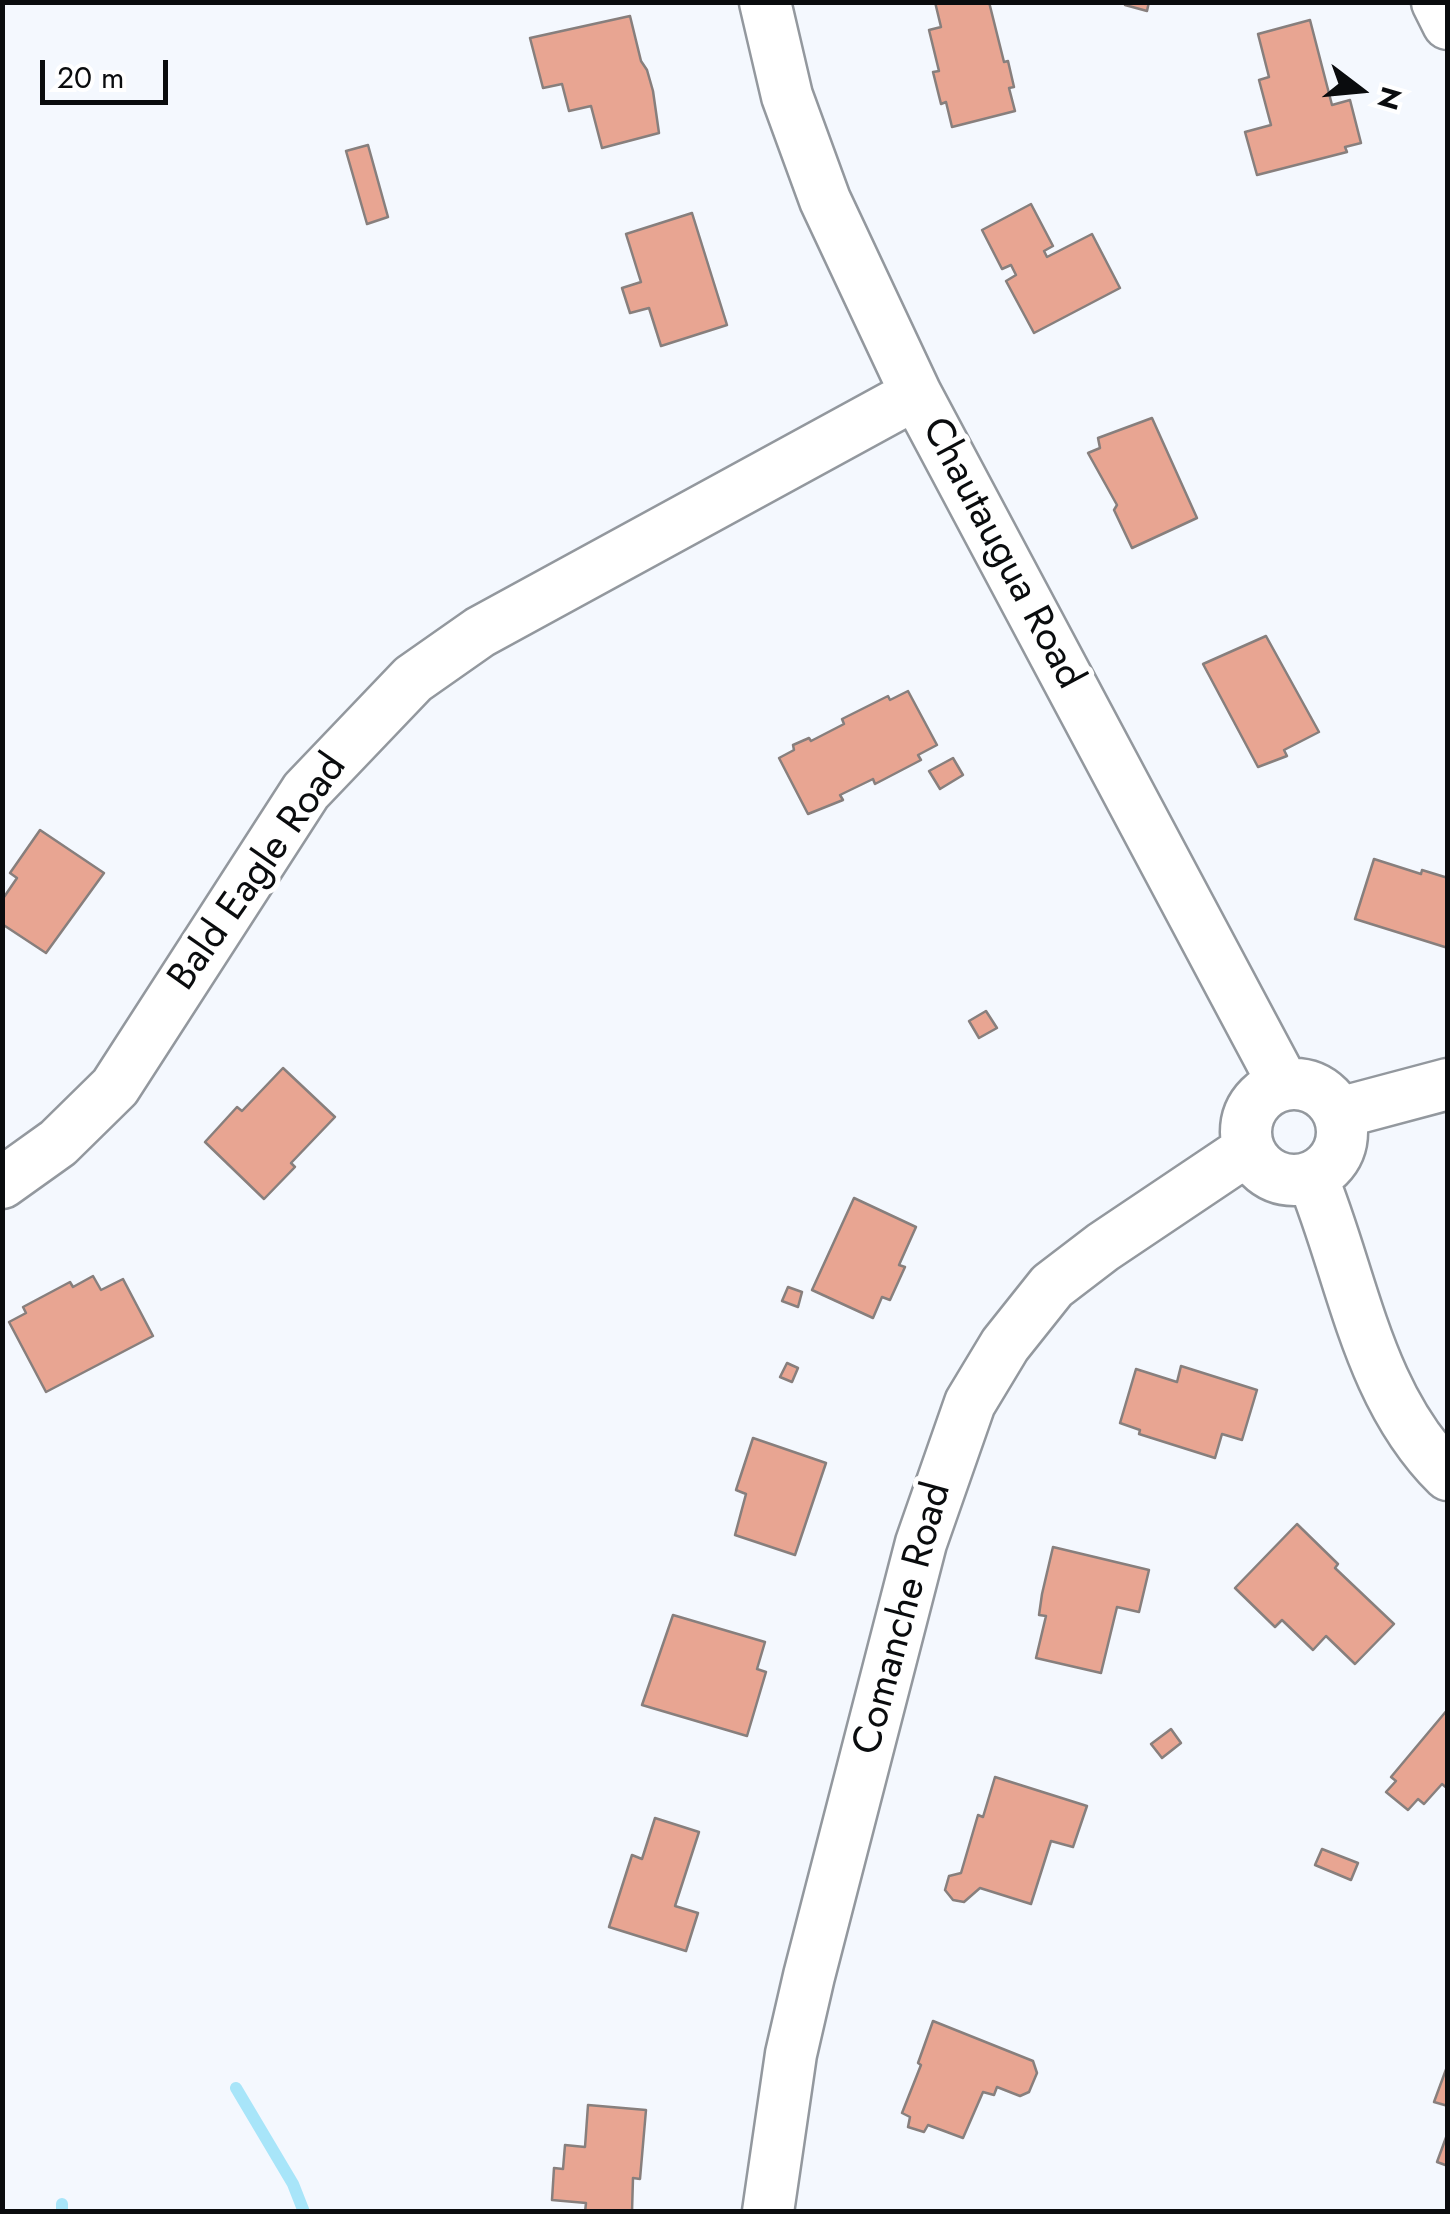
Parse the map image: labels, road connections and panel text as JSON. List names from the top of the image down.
{
  "streets": {
    "street": ["Chautaugua Road", "Bald Eagle Road", "Comanche Road"]
  },
  "crossings": [
    ["Chautaugua Road", "Bald Eagle Road"],
    ["Chautaugua Road", "Comanche Road"]
  ],
  "scale_bar": "20 m",
  "north": "right"
}
